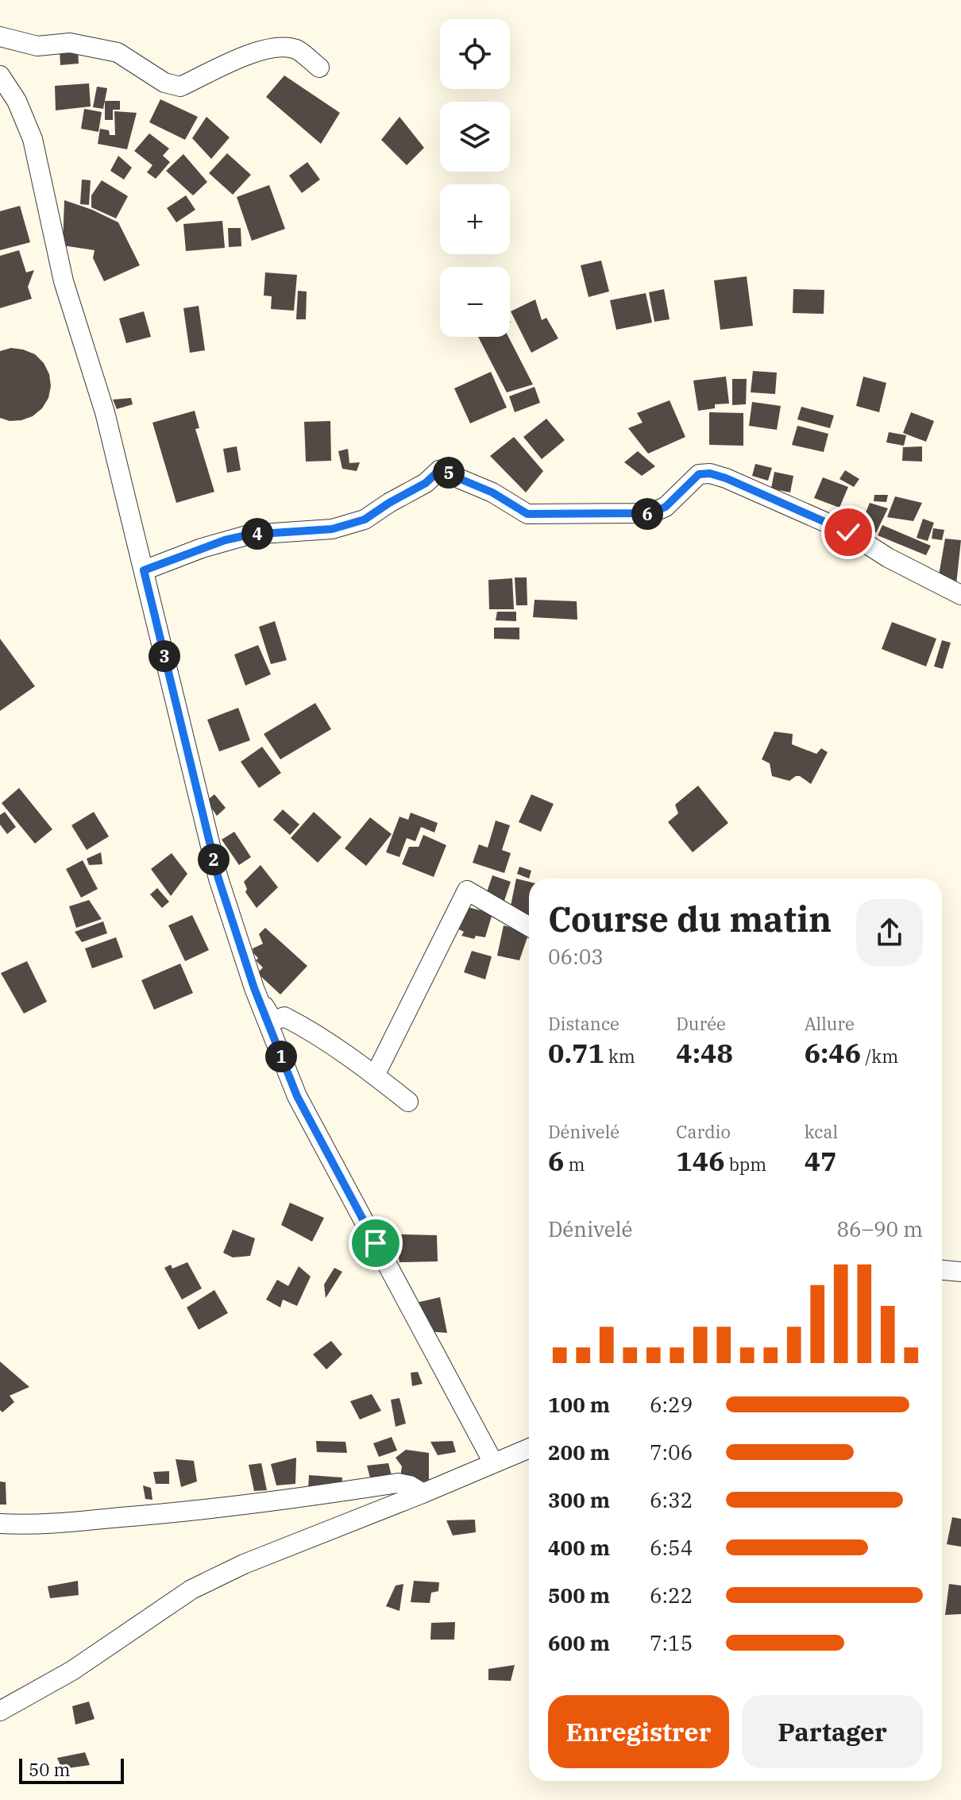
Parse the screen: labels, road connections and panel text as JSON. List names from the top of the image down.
{
  "scale_bar": "50 m",
  "page": {
    "map_buttons": ["+", "−"],
    "pins": [
      "5",
      "6",
      "4",
      "3",
      "2",
      "1"
    ],
    "heading": ["Course du matin", "06:03"],
    "stats": [
      ["Distance", "0.71 km"],
      ["Durée", "4:48"],
      ["Allure", "6:46 /km"],
      ["Dénivelé", "6 m"],
      ["Cardio", "146 bpm"],
      ["kcal", "47"]
    ],
    "chart": ["Dénivelé", "86–90 m"],
    "list": [
      {
        "name": "100 m",
        "note": "6:29"
      },
      {
        "name": "200 m",
        "note": "7:06"
      },
      {
        "name": "300 m",
        "note": "6:32"
      },
      {
        "name": "400 m",
        "note": "6:54"
      },
      {
        "name": "500 m",
        "note": "6:22"
      },
      {
        "name": "600 m",
        "note": "7:15"
      }
    ],
    "buttons": ["Enregistrer", "Partager"],
    "scale": "50 m"
  }
}
